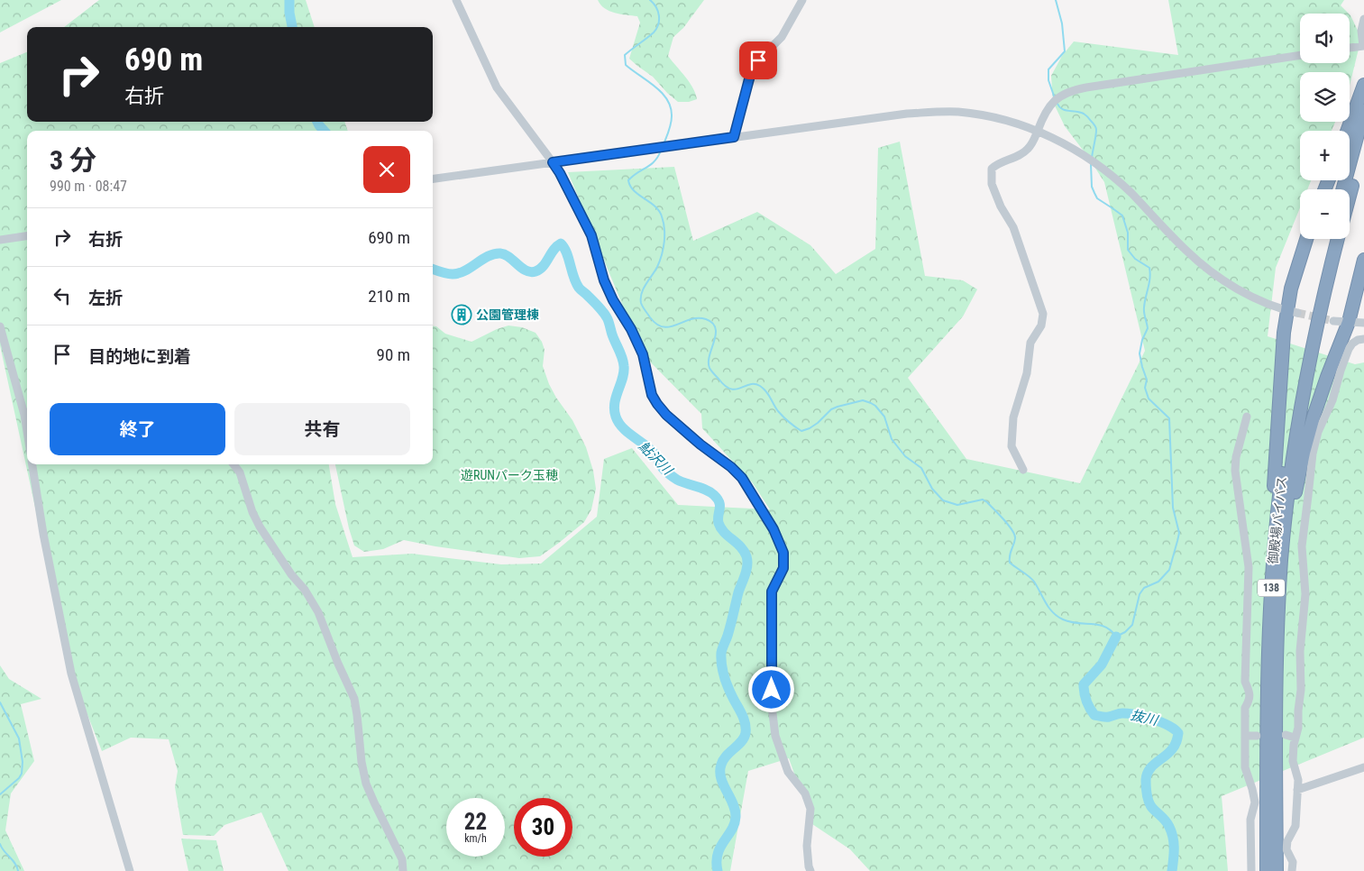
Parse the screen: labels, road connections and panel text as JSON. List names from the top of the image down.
{
  "streets": {
    "highway": ["御殿場バイパス", "138"]
  },
  "crossings": [
    ["御殿場バイパス", "138"]
  ],
  "water": ["鮎沢川", "抜川"],
  "parks": ["遊RUNパーク玉穂"],
  "places": {
    "building": ["公園管理棟"]
  },
  "page": {
    "map_buttons": ["+", "−"],
    "turn": ["690 m", "右折"],
    "heading": ["3 分", "990 m · 08:47"],
    "list": [
      {
        "name": "右折",
        "value": "690 m"
      },
      {
        "name": "左折",
        "value": "210 m"
      },
      {
        "name": "目的地に到着",
        "value": "90 m"
      }
    ],
    "buttons": ["終了", "共有"],
    "speed": "22 km/h",
    "limit": "30"
  }
}
